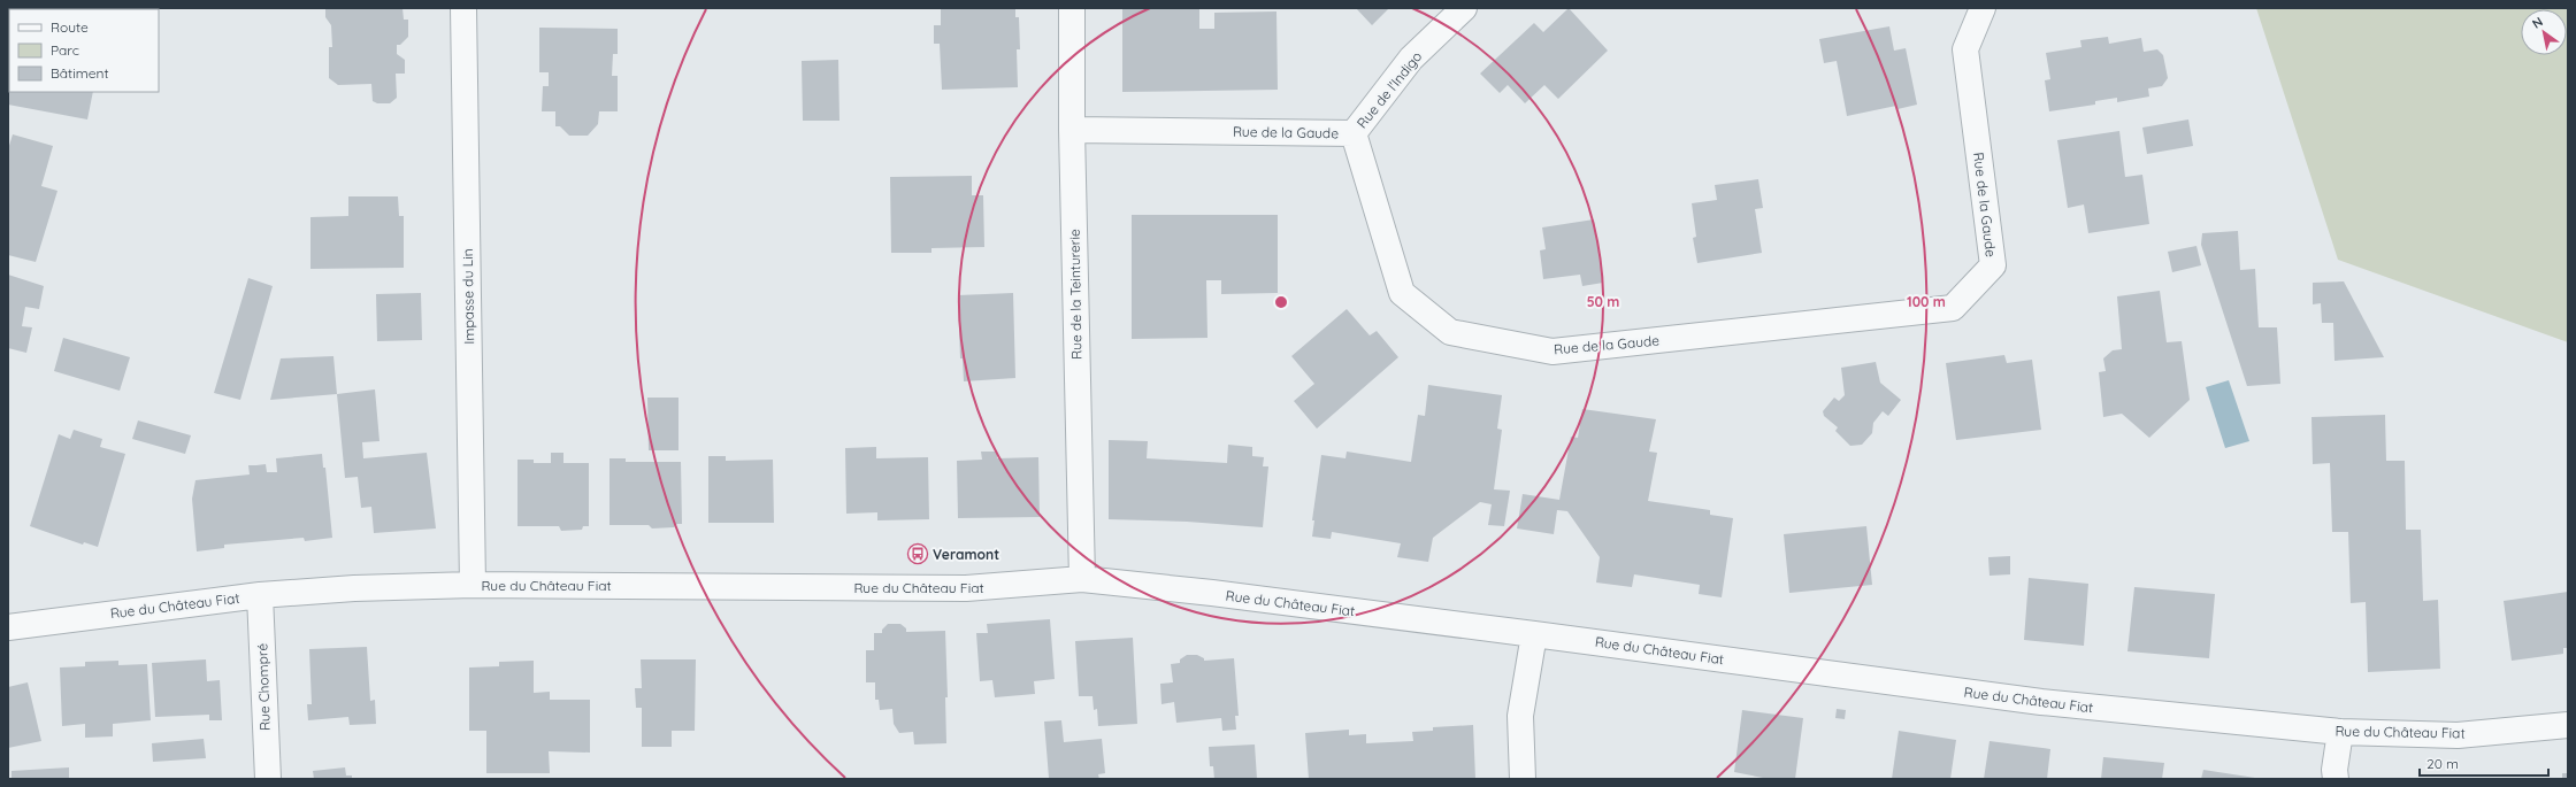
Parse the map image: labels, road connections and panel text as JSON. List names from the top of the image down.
{
  "streets": {
    "street": [
      "Rue de l'Indigo",
      "Rue de la Gaude",
      "Rue de la Teinturerie",
      "Impasse du Lin",
      "Rue du Château Fiat",
      "Rue Chompré"
    ]
  },
  "crossings": [
    ["Rue de l'Indigo", "Rue de la Gaude"],
    ["Rue de la Gaude", "Rue de la Teinturerie"],
    ["Rue de la Teinturerie", "Rue du Château Fiat"],
    ["Impasse du Lin", "Rue du Château Fiat"],
    ["Rue du Château Fiat", "Rue Chompré"]
  ],
  "places": {
    "bus stop": ["Veramont"]
  },
  "legend": ["Route", "Parc", "Bâtiment"],
  "scale_bar": "20 m",
  "north": "top left",
  "rings": ["50 m", "100 m"]
}
